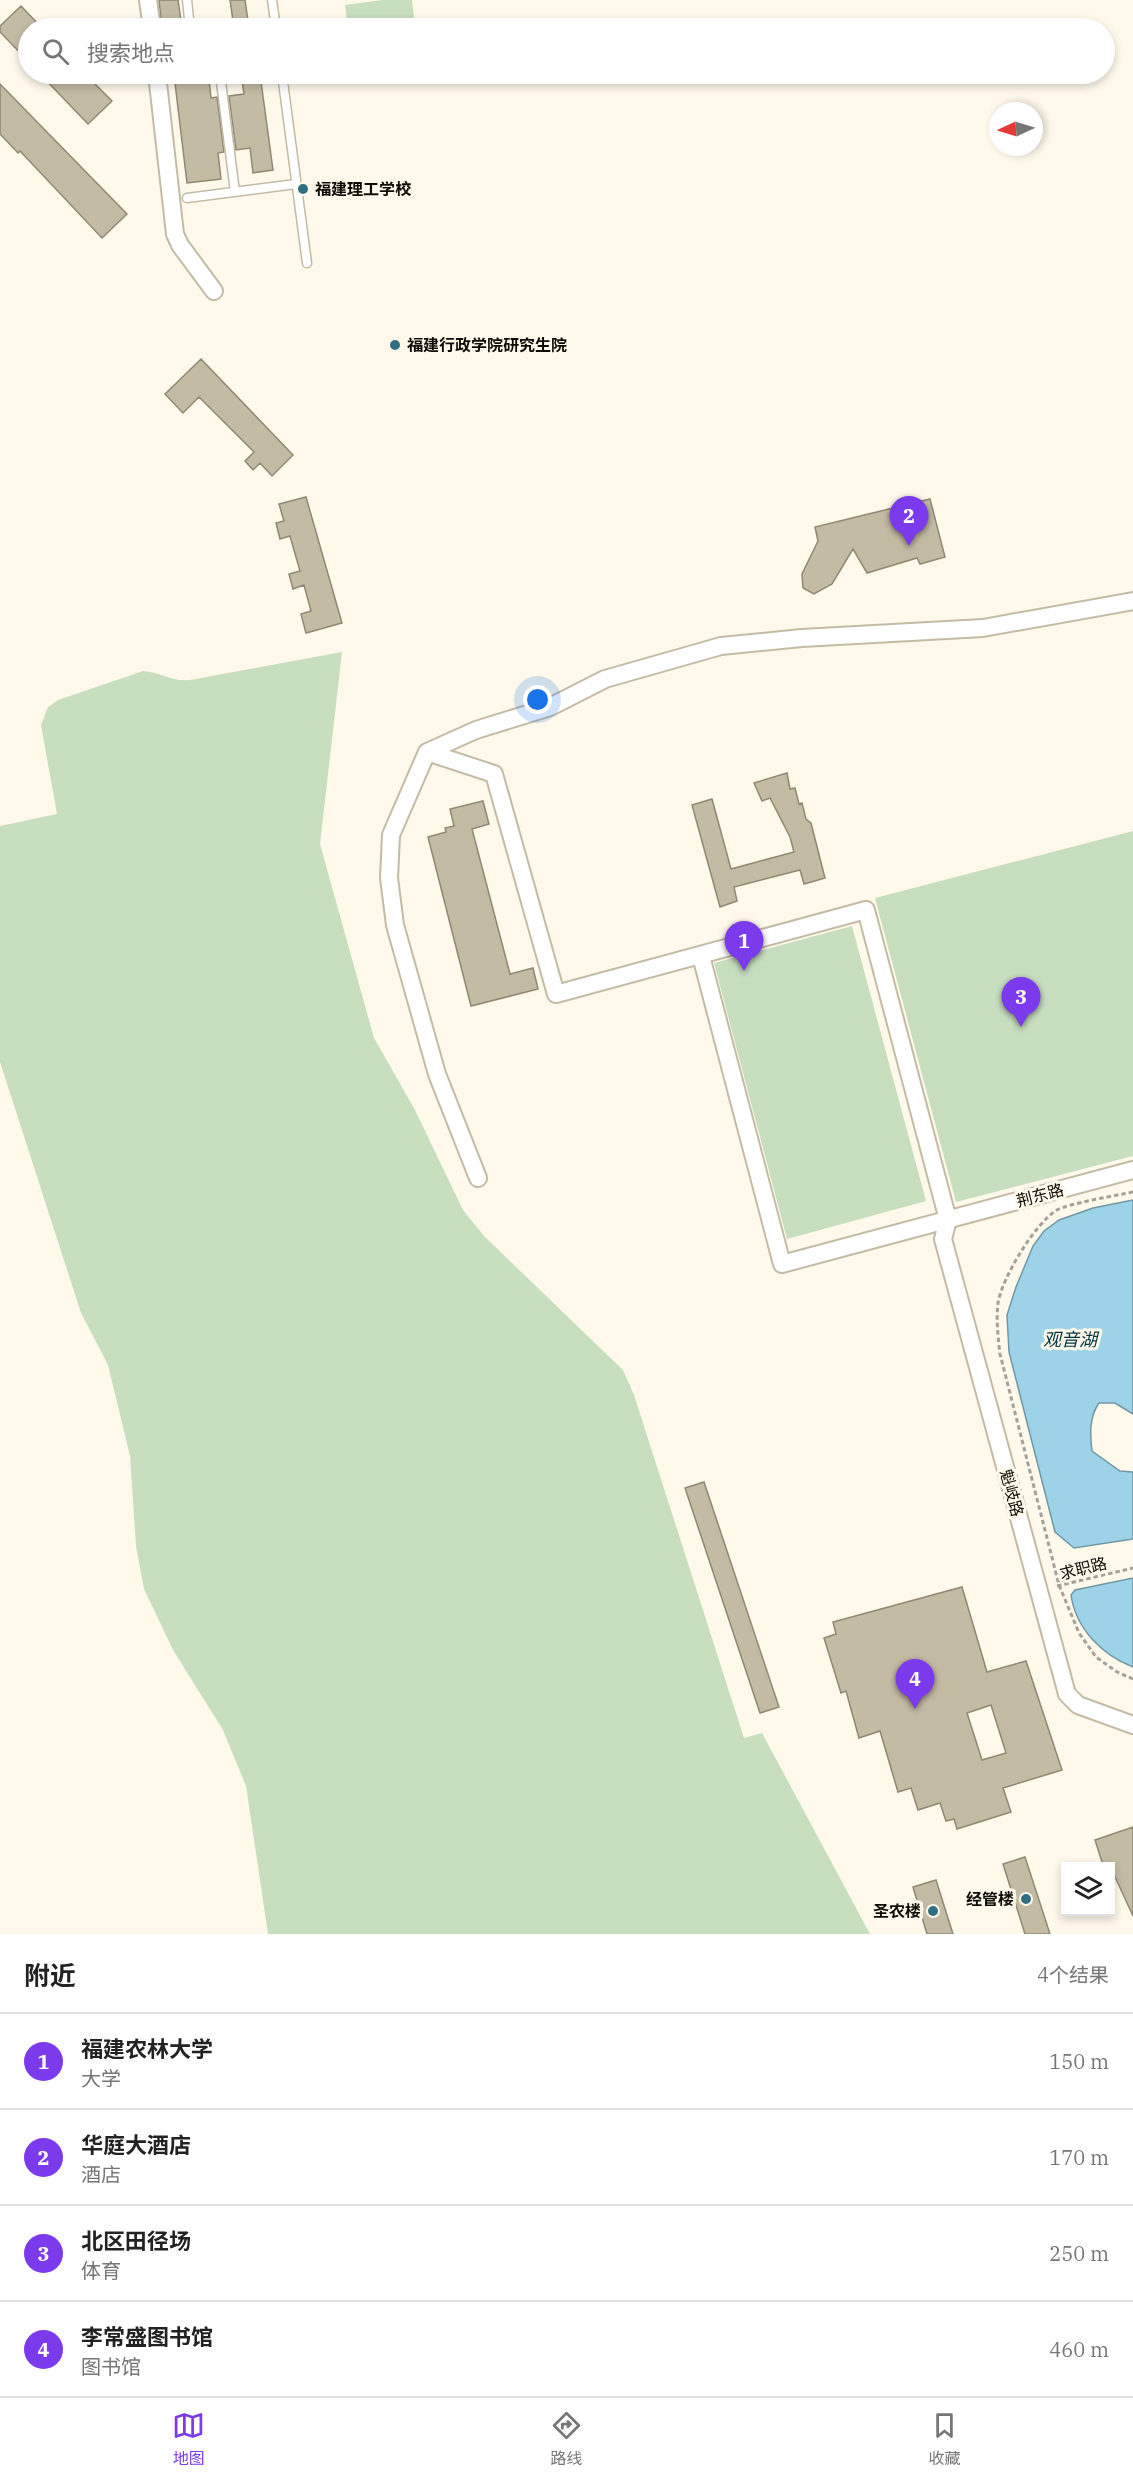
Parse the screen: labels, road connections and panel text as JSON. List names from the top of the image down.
{
  "streets": {
    "street": ["荆东路", "魁岐路"],
    "path": ["求职路"]
  },
  "crossings": [
    ["荆东路", "魁岐路"],
    ["魁岐路", "求职路"]
  ],
  "water": ["观音湖"],
  "places": [
    "福建理工学校",
    "福建行政学院研究生院",
    "经管楼",
    "圣农楼"
  ],
  "north": "left",
  "page": {
    "search": "搜索地点",
    "pins": [
      "2",
      "1",
      "3",
      "4"
    ],
    "heading": ["附近", "4个结果"],
    "list": [
      {
        "mark": "1",
        "name": "福建农林大学",
        "note": "大学",
        "value": "150 m"
      },
      {
        "mark": "2",
        "name": "华庭大酒店",
        "note": "酒店",
        "value": "170 m"
      },
      {
        "mark": "3",
        "name": "北区田径场",
        "note": "体育",
        "value": "250 m"
      },
      {
        "mark": "4",
        "name": "李常盛图书馆",
        "note": "图书馆",
        "value": "460 m"
      }
    ],
    "nav": ["地图", "路线", "收藏"]
  }
}
